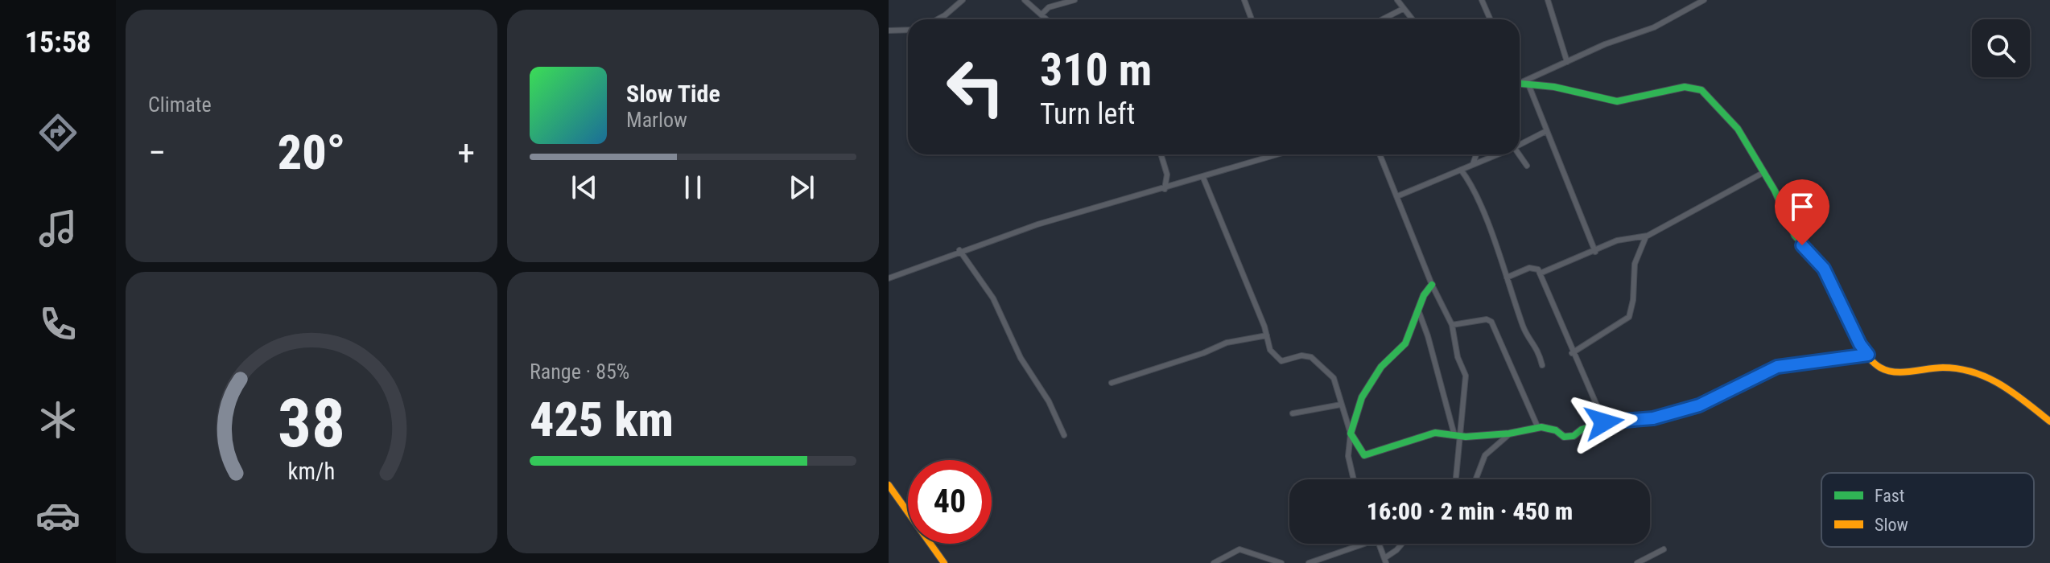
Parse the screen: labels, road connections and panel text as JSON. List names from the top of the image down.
{
  "legend": ["Fast", "Slow"],
  "page": {
    "tabs": "15:58",
    "tile": [
      "Climate",
      ["Range · 85%", "425 km"]
    ],
    "turn": ["310 m", "Turn left"],
    "song": ["Slow Tide", "Marlow"],
    "heat": ["−", "20°", "+"],
    "limit": "40",
    "trip": "16:00 · 2 min · 450 m",
    "gauge": ["38", "km/h"]
  }
}
